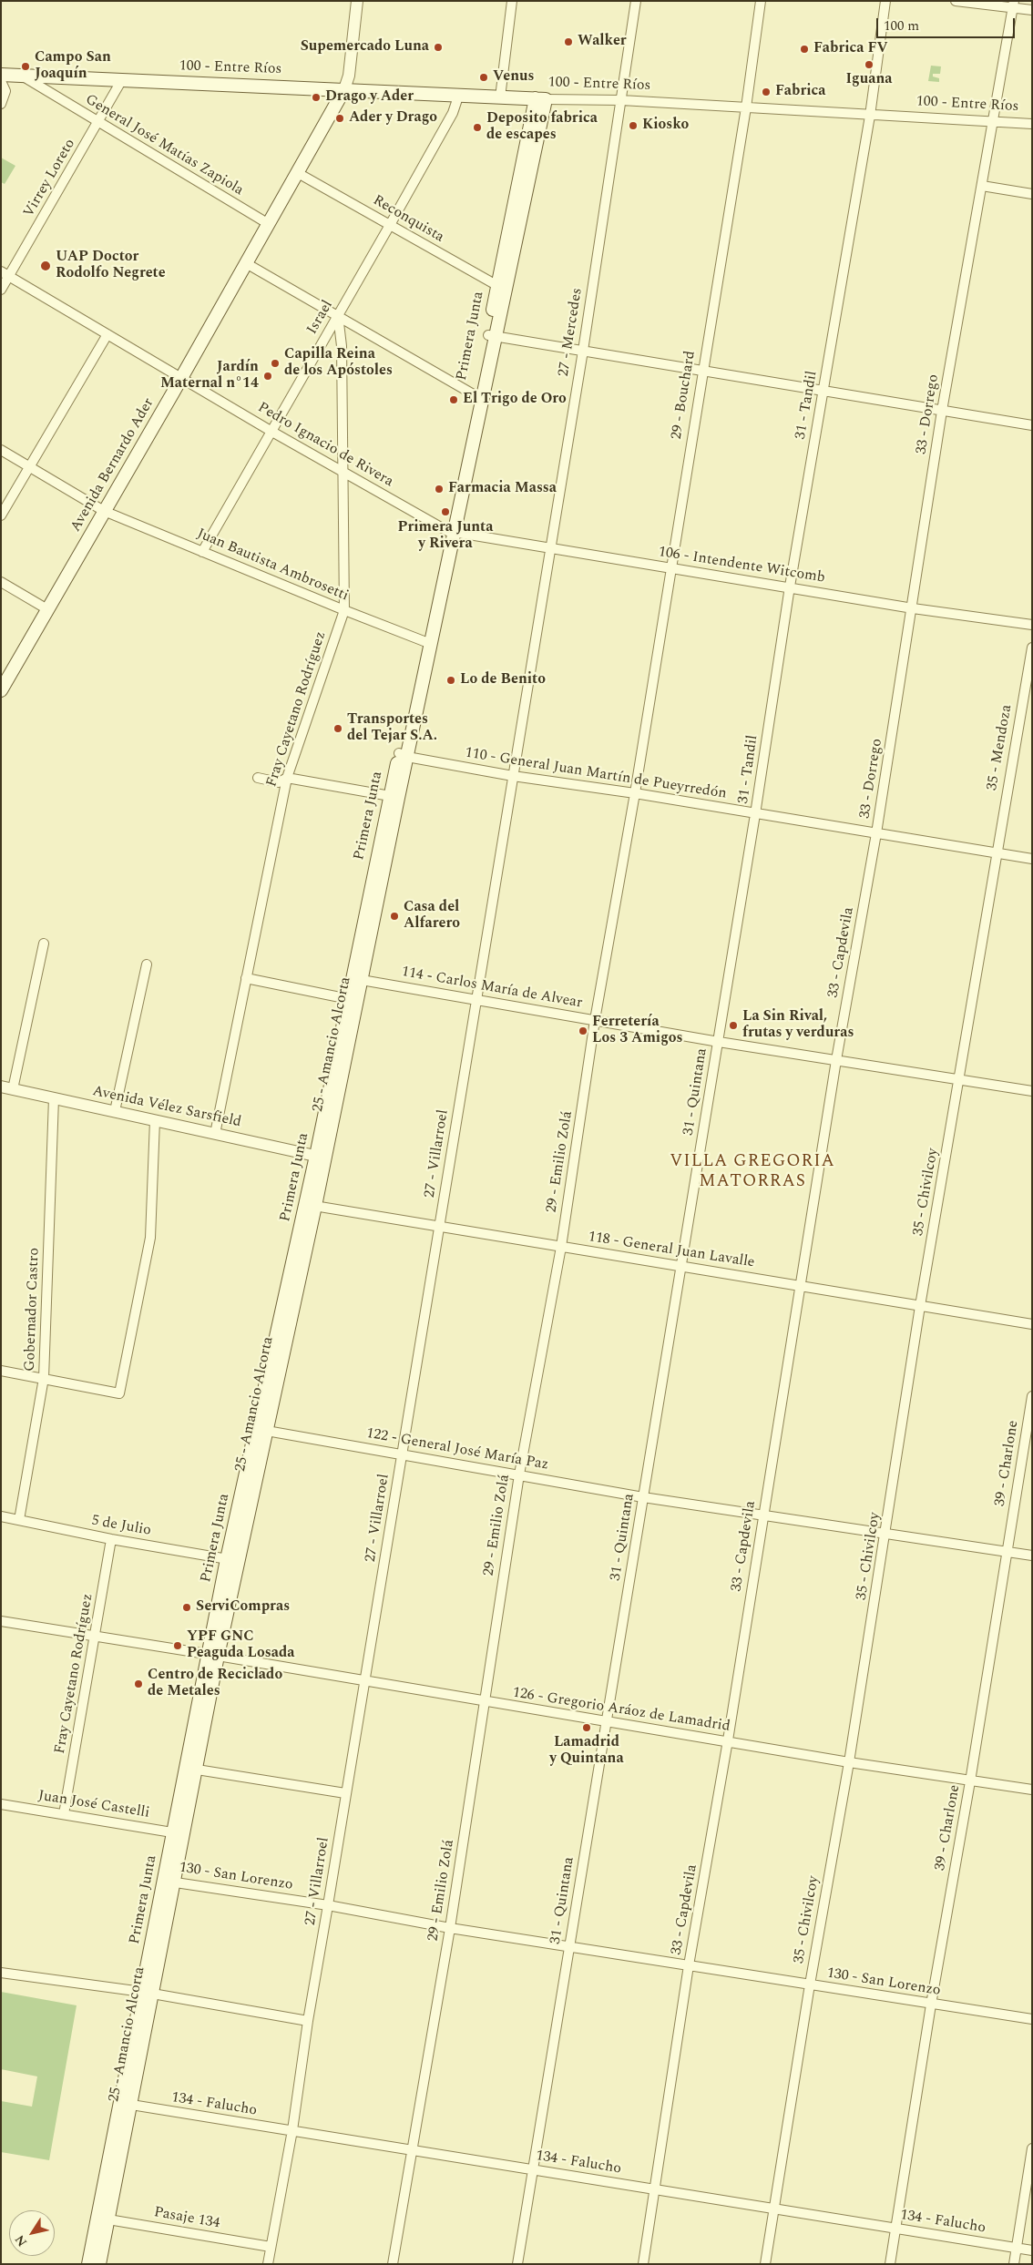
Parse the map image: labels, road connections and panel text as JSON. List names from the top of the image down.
{
  "streets": {
    "main road": ["100 - Entre Ríos", "Primera Junta", "Avenida Bernardo Ader"],
    "street": [
      "General José Matías Zapiola",
      "Virrey Loreto",
      "Reconquista",
      "Israel",
      "27 - Mercedes",
      "29 - Bouchard",
      "31 - Tandil",
      "33 - Dorrego",
      "Pedro Ignacio de Rivera",
      "Juan Bautista Ambrosetti",
      "106 - Intendente Witcomb",
      "Fray Cayetano Rodríguez",
      "35 - Mendoza",
      "110 - General Juan Martín de Pueyrredón",
      "33 - Capdevila",
      "114 - Carlos María de Alvear",
      "31 - Quintana",
      "Avenida Vélez Sarsfield",
      "27 - Villarroel",
      "29 - Emilio Zolá",
      "35 - Chivilcoy",
      "118 - General Juan Lavalle",
      "Gobernador Castro",
      "122 - General José María Paz",
      "39 - Charlone",
      "5 de Julio",
      "126 - Gregorio Aráoz de Lamadrid",
      "Juan José Castelli",
      "130 - San Lorenzo",
      "134 - Falucho",
      "Pasaje 134"
    ]
  },
  "crossings": [
    ["100 - Entre Ríos", "General José Matías Zapiola"],
    ["100 - Entre Ríos", "Virrey Loreto"],
    ["100 - Entre Ríos", "Israel"],
    ["100 - Entre Ríos", "27 - Mercedes"],
    ["100 - Entre Ríos", "Primera Junta"],
    ["100 - Entre Ríos", "29 - Bouchard"],
    ["100 - Entre Ríos", "31 - Tandil"],
    ["100 - Entre Ríos", "33 - Dorrego"],
    ["100 - Entre Ríos", "Avenida Bernardo Ader"],
    ["General José Matías Zapiola", "Virrey Loreto"],
    ["General José Matías Zapiola", "Avenida Bernardo Ader"],
    ["Virrey Loreto", "Pedro Ignacio de Rivera"],
    ["Reconquista", "Israel"],
    ["Reconquista", "Primera Junta"],
    ["Reconquista", "Avenida Bernardo Ader"],
    ["Israel", "Pedro Ignacio de Rivera"],
    ["Israel", "Juan Bautista Ambrosetti"],
    ["Israel", "Fray Cayetano Rodríguez"],
    ["27 - Mercedes", "106 - Intendente Witcomb"],
    ["27 - Mercedes", "110 - General Juan Martín de Pueyrredón"],
    ["27 - Mercedes", "27 - Villarroel"],
    ["Primera Junta", "Pedro Ignacio de Rivera"],
    ["Primera Junta", "Juan Bautista Ambrosetti"],
    ["Primera Junta", "106 - Intendente Witcomb"],
    ["Primera Junta", "110 - General Juan Martín de Pueyrredón"],
    ["Primera Junta", "114 - Carlos María de Alvear"],
    ["Primera Junta", "Avenida Vélez Sarsfield"],
    ["Primera Junta", "118 - General Juan Lavalle"],
    ["Primera Junta", "122 - General José María Paz"],
    ["Primera Junta", "5 de Julio"],
    ["Primera Junta", "126 - Gregorio Aráoz de Lamadrid"],
    ["Primera Junta", "Juan José Castelli"],
    ["Primera Junta", "130 - San Lorenzo"],
    ["Primera Junta", "134 - Falucho"],
    ["Primera Junta", "Pasaje 134"],
    ["29 - Bouchard", "106 - Intendente Witcomb"],
    ["29 - Bouchard", "110 - General Juan Martín de Pueyrredón"],
    ["29 - Bouchard", "29 - Emilio Zolá"],
    ["31 - Tandil", "106 - Intendente Witcomb"],
    ["31 - Tandil", "110 - General Juan Martín de Pueyrredón"],
    ["31 - Tandil", "31 - Quintana"],
    ["33 - Dorrego", "106 - Intendente Witcomb"],
    ["33 - Dorrego", "110 - General Juan Martín de Pueyrredón"],
    ["33 - Dorrego", "33 - Capdevila"],
    ["Pedro Ignacio de Rivera", "Avenida Bernardo Ader"],
    ["Pedro Ignacio de Rivera", "106 - Intendente Witcomb"],
    ["Pedro Ignacio de Rivera", "Fray Cayetano Rodríguez"],
    ["Avenida Bernardo Ader", "Juan Bautista Ambrosetti"],
    ["Juan Bautista Ambrosetti", "Fray Cayetano Rodríguez"],
    ["Fray Cayetano Rodríguez", "Avenida Vélez Sarsfield"],
    ["Fray Cayetano Rodríguez", "5 de Julio"],
    ["Fray Cayetano Rodríguez", "126 - Gregorio Aráoz de Lamadrid"],
    ["Fray Cayetano Rodríguez", "Juan José Castelli"],
    ["35 - Mendoza", "110 - General Juan Martín de Pueyrredón"],
    ["35 - Mendoza", "35 - Chivilcoy"],
    ["110 - General Juan Martín de Pueyrredón", "33 - Capdevila"],
    ["110 - General Juan Martín de Pueyrredón", "31 - Quintana"],
    ["110 - General Juan Martín de Pueyrredón", "27 - Villarroel"],
    ["110 - General Juan Martín de Pueyrredón", "29 - Emilio Zolá"],
    ["110 - General Juan Martín de Pueyrredón", "35 - Chivilcoy"],
    ["33 - Capdevila", "114 - Carlos María de Alvear"],
    ["33 - Capdevila", "118 - General Juan Lavalle"],
    ["33 - Capdevila", "122 - General José María Paz"],
    ["33 - Capdevila", "126 - Gregorio Aráoz de Lamadrid"],
    ["33 - Capdevila", "130 - San Lorenzo"],
    ["33 - Capdevila", "134 - Falucho"],
    ["114 - Carlos María de Alvear", "31 - Quintana"],
    ["114 - Carlos María de Alvear", "27 - Villarroel"],
    ["114 - Carlos María de Alvear", "29 - Emilio Zolá"],
    ["114 - Carlos María de Alvear", "35 - Chivilcoy"],
    ["31 - Quintana", "118 - General Juan Lavalle"],
    ["31 - Quintana", "122 - General José María Paz"],
    ["31 - Quintana", "126 - Gregorio Aráoz de Lamadrid"],
    ["31 - Quintana", "130 - San Lorenzo"],
    ["31 - Quintana", "134 - Falucho"],
    ["Avenida Vélez Sarsfield", "Gobernador Castro"],
    ["27 - Villarroel", "118 - General Juan Lavalle"],
    ["27 - Villarroel", "122 - General José María Paz"],
    ["27 - Villarroel", "126 - Gregorio Aráoz de Lamadrid"],
    ["27 - Villarroel", "130 - San Lorenzo"],
    ["27 - Villarroel", "134 - Falucho"],
    ["27 - Villarroel", "Pasaje 134"],
    ["29 - Emilio Zolá", "118 - General Juan Lavalle"],
    ["29 - Emilio Zolá", "122 - General José María Paz"],
    ["29 - Emilio Zolá", "126 - Gregorio Aráoz de Lamadrid"],
    ["29 - Emilio Zolá", "130 - San Lorenzo"],
    ["29 - Emilio Zolá", "134 - Falucho"],
    ["35 - Chivilcoy", "118 - General Juan Lavalle"],
    ["35 - Chivilcoy", "122 - General José María Paz"],
    ["35 - Chivilcoy", "126 - Gregorio Aráoz de Lamadrid"],
    ["35 - Chivilcoy", "130 - San Lorenzo"],
    ["35 - Chivilcoy", "134 - Falucho"],
    ["Gobernador Castro", "5 de Julio"],
    ["122 - General José María Paz", "39 - Charlone"],
    ["39 - Charlone", "126 - Gregorio Aráoz de Lamadrid"],
    ["39 - Charlone", "130 - San Lorenzo"],
    ["39 - Charlone", "134 - Falucho"]
  ],
  "districts": ["VILLA GREGORIA MATORRAS"],
  "places": [
    "Walker",
    "Supemercado Luna",
    "Fabrica FV",
    "Iguana",
    "Campo San Joaquín",
    "Venus",
    "Fabrica",
    "Drago y Ader",
    "Ader y Drago",
    "Kiosko",
    "Deposito fabrica de escapes",
    "UAP Doctor Rodolfo Negrete",
    "Capilla Reina de los Apóstoles",
    "Jardín Maternal n°14",
    "El Trigo de Oro",
    "Farmacia Massa",
    "Primera Junta y Rivera",
    "Lo de Benito",
    "Transportes del Tejar S.A.",
    "Casa del Alfarero",
    "La Sin Rival, frutas y verduras",
    "Ferretería Los 3 Amigos",
    "ServiCompras",
    "YPF GNC Peaguda Losada",
    "Centro de Reciclado de Metales",
    "Lamadrid y Quintana"
  ],
  "scale_bar": "100 m",
  "north": "bottom left"
}
